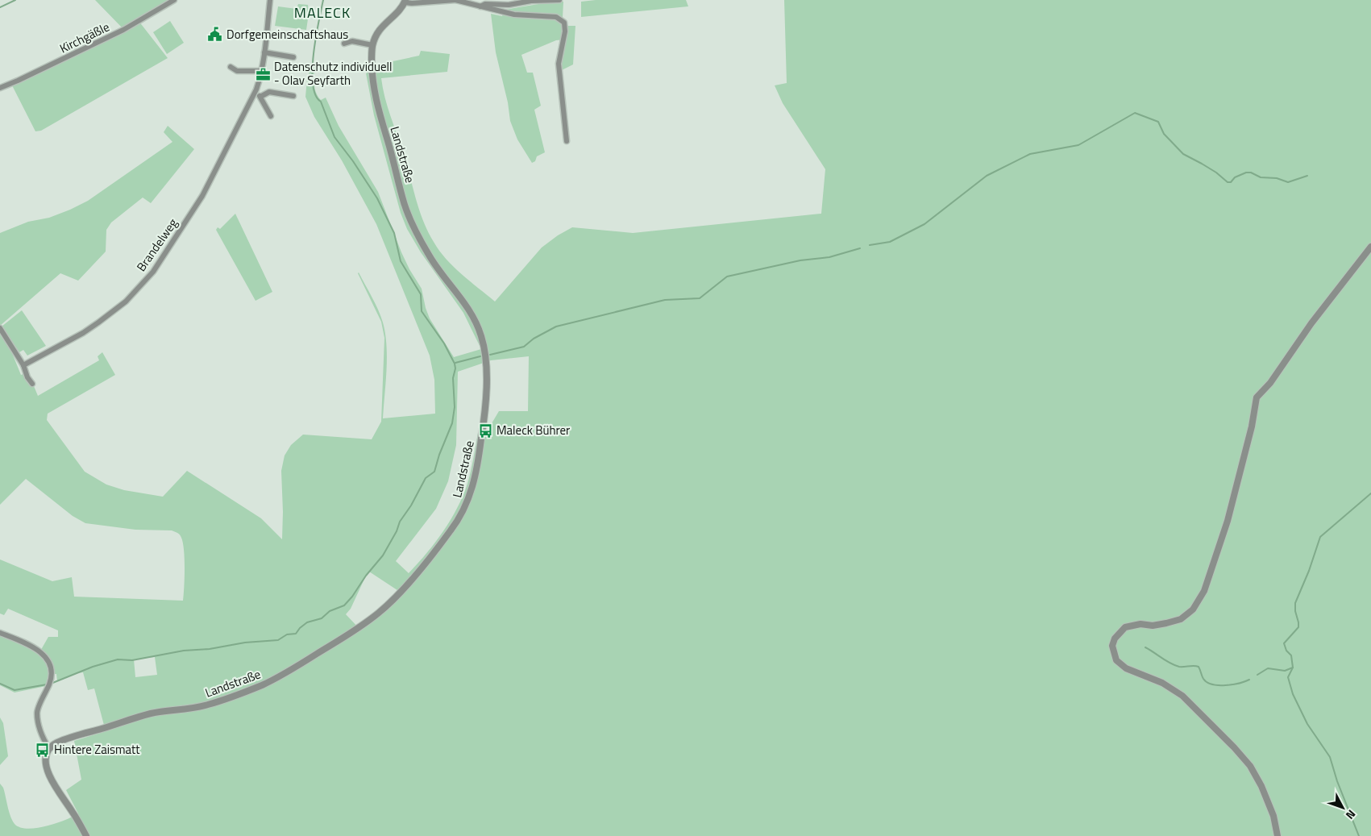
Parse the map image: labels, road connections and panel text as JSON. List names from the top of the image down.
{
  "streets": {
    "street": ["Kirchgäßle", "Landstraße", "Brandelweg"]
  },
  "districts": ["MALECK"],
  "places": {
    "public building": ["Dorfgemeinschaftshaus"],
    "office": ["Datenschutz individuell - Olav Seyfarth"],
    "bus stop": ["Maleck Bührer", "Hintere Zaismatt"]
  },
  "north": "bottom right"
}
